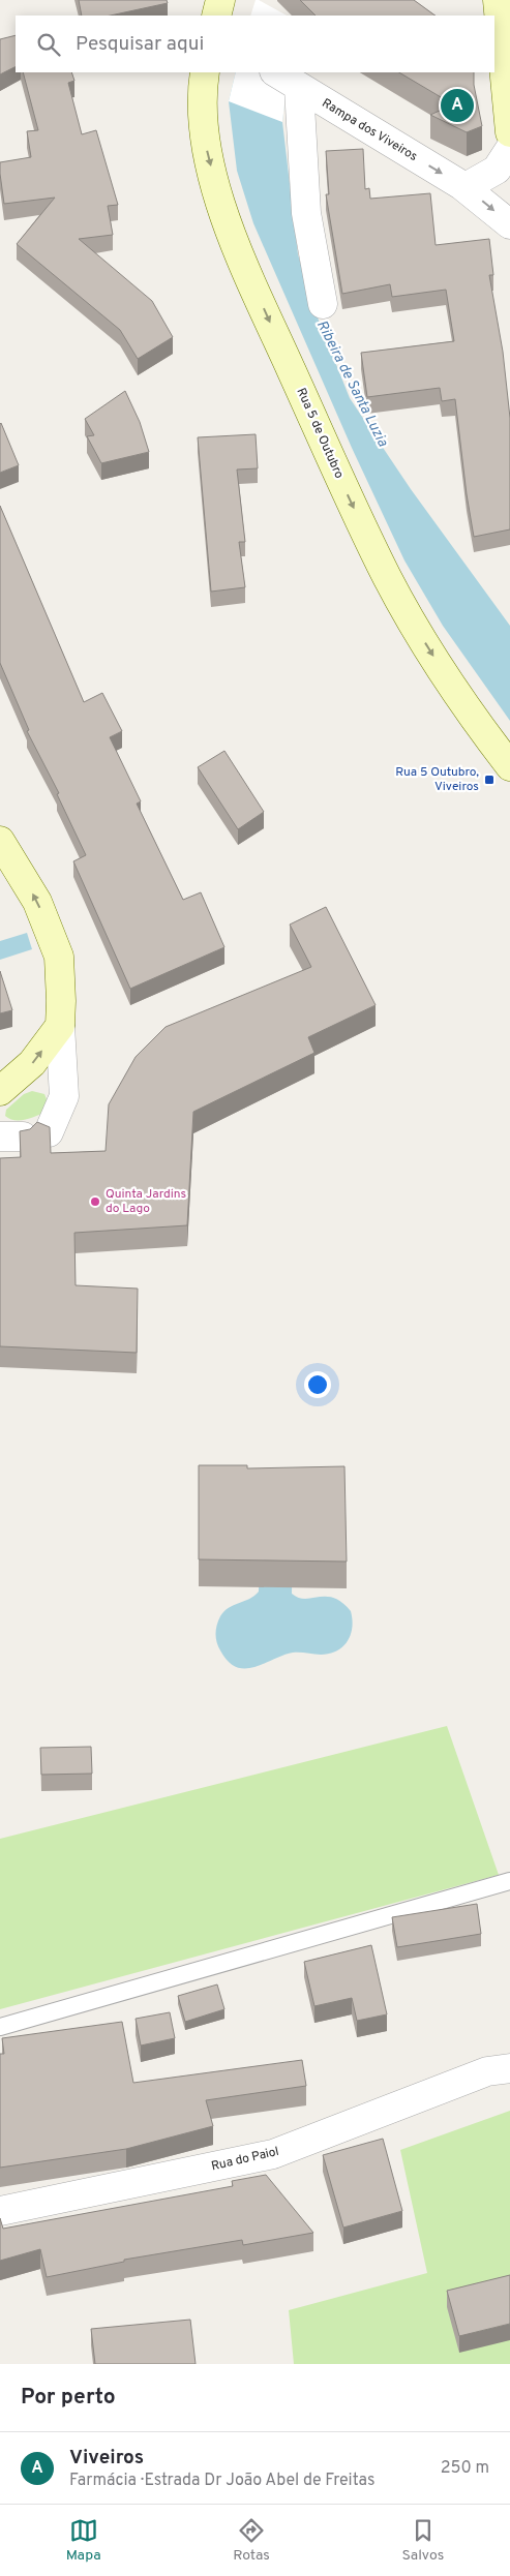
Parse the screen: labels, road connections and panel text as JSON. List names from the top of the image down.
{
  "streets": {
    "main road": ["Rua 5 de Outubro"],
    "street": ["Rampa dos Viveiros", "Rua do Paiol"]
  },
  "one_way": ["Rampa dos Viveiros", "Rua 5 de Outubro"],
  "water": ["Ribeira de Santa Luzia"],
  "places": {
    "transit": ["Rua 5 Outubro, Viveiros"],
    "other": ["Quinta Jardins do Lago"]
  },
  "page": {
    "search": "Pesquisar aqui",
    "pins": "A",
    "heading": "Por perto",
    "list": [
      {
        "mark": "A",
        "name": "Viveiros",
        "note": "Farmácia · Estrada Dr João Abel de Freitas",
        "value": "250 m"
      }
    ],
    "nav": ["Mapa", "Rotas", "Salvos"]
  }
}
